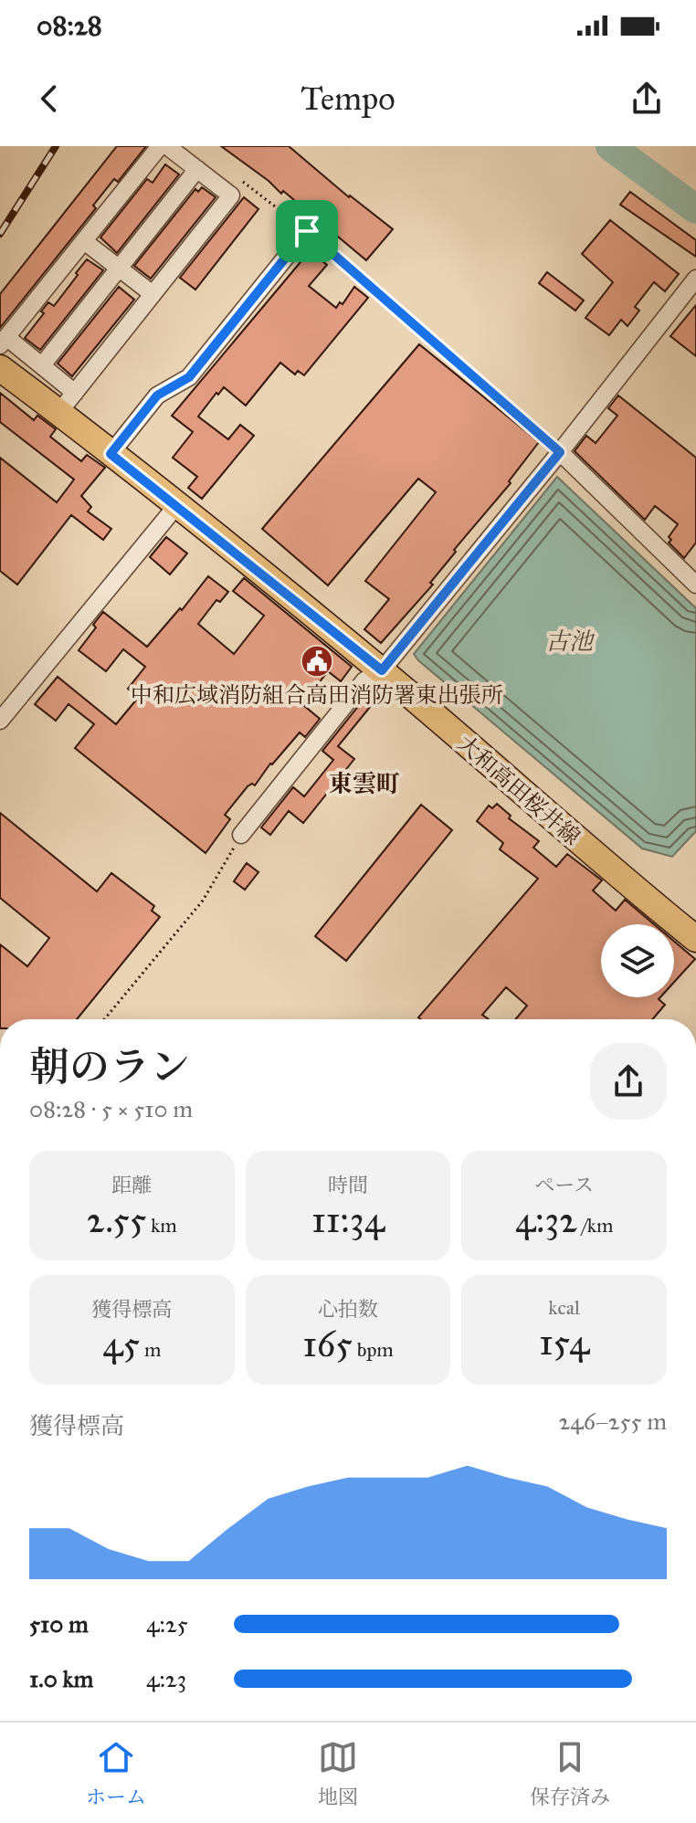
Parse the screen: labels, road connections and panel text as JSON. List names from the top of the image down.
{
  "streets": {
    "main road": ["大和高田桜井線"]
  },
  "districts": ["東雲町"],
  "water": ["古池"],
  "places": {
    "public building": ["中和広域消防組合高田消防署東出張所"]
  },
  "page": {
    "status": "08:28",
    "header": "Tempo",
    "heading": ["朝のラン", "08:28 · 5 × 510 m"],
    "stats": [
      ["距離", "2.55 km"],
      ["時間", "11:34"],
      ["ペース", "4:32 /km"],
      ["獲得標高", "45 m"],
      ["心拍数", "165 bpm"],
      ["kcal", "154"]
    ],
    "chart": ["獲得標高", "246–255 m"],
    "list": [
      {
        "name": "510 m",
        "note": "4:25"
      },
      {
        "name": "1.0 km",
        "note": "4:23"
      }
    ],
    "tabs": ["ホーム", "地図", "保存済み"]
  }
}
